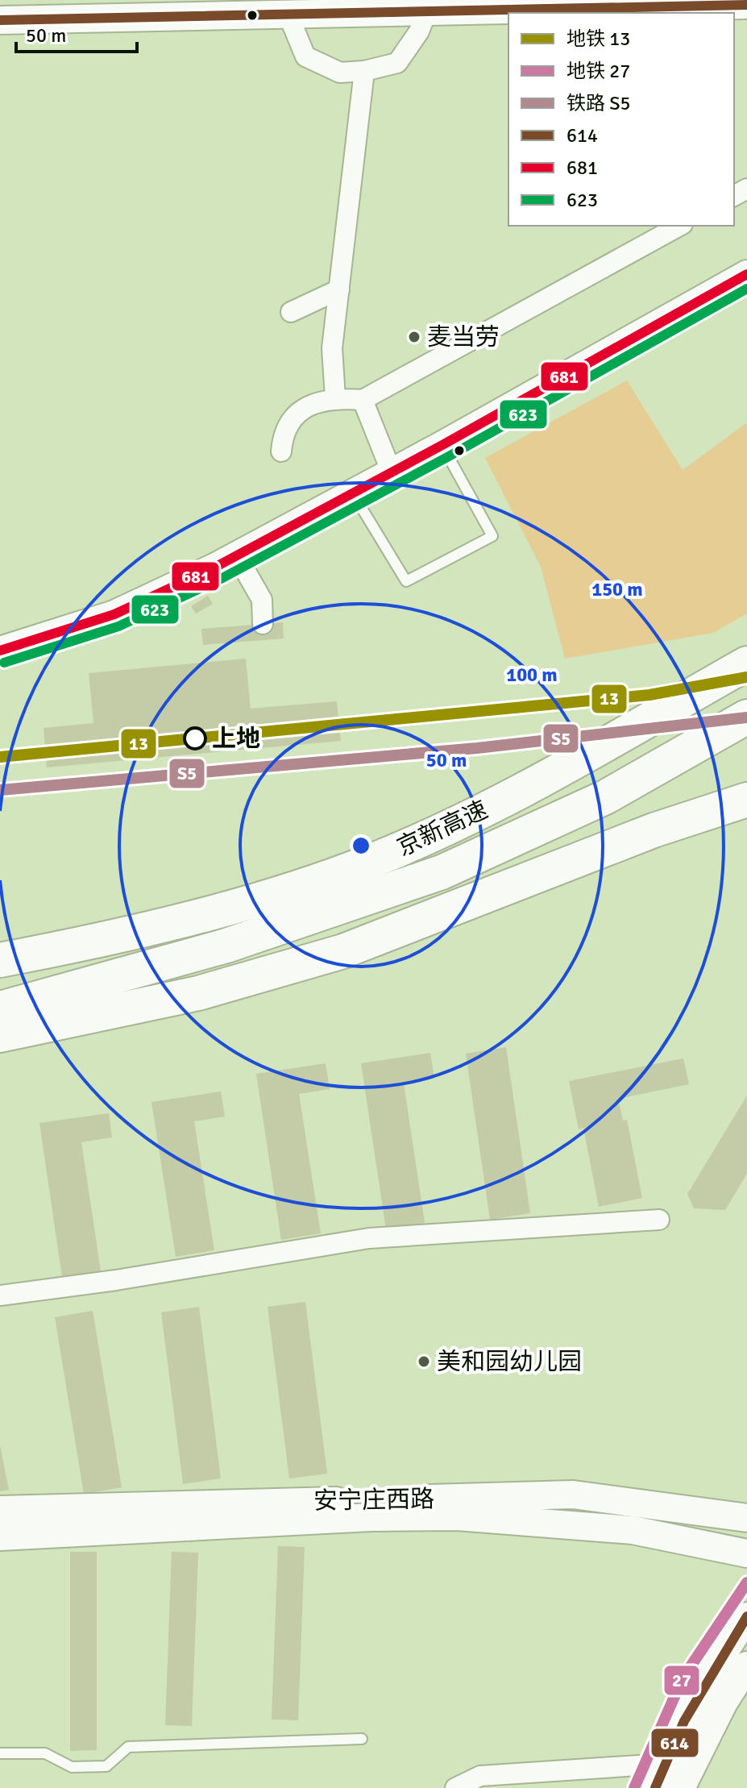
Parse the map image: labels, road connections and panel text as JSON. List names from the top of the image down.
{
  "streets": {
    "highway": ["京新高速"],
    "street": ["安宁庄西路"]
  },
  "places": ["麦当劳", "上地", "美和园幼儿园"],
  "lines": [
    "transit line 614",
    "transit line 681",
    "transit line 623",
    "metro line 13",
    "rail line S5",
    "metro line 27"
  ],
  "legend": [
    "地铁 13",
    "地铁 27",
    "铁路 S5",
    "614",
    "681",
    "623"
  ],
  "scale_bar": "50 m",
  "rings": ["150 m", "100 m", "50 m"]
}
